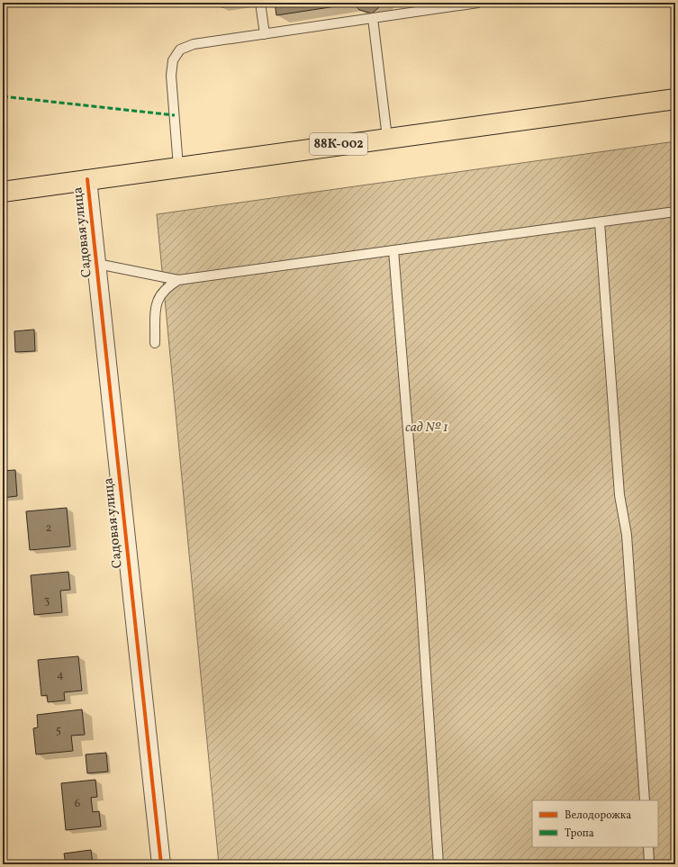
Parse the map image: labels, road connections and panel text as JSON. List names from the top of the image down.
{
  "streets": {
    "main road": ["88К-002"],
    "street": ["Садовая улица"]
  },
  "crossings": [
    ["88К-002", "Садовая улица"]
  ],
  "parks": ["сад № 1"],
  "house_numbers": [
    "2",
    "3",
    "4",
    "5",
    "6"
  ],
  "legend": ["Велодорожка", "Тропа"]
}
